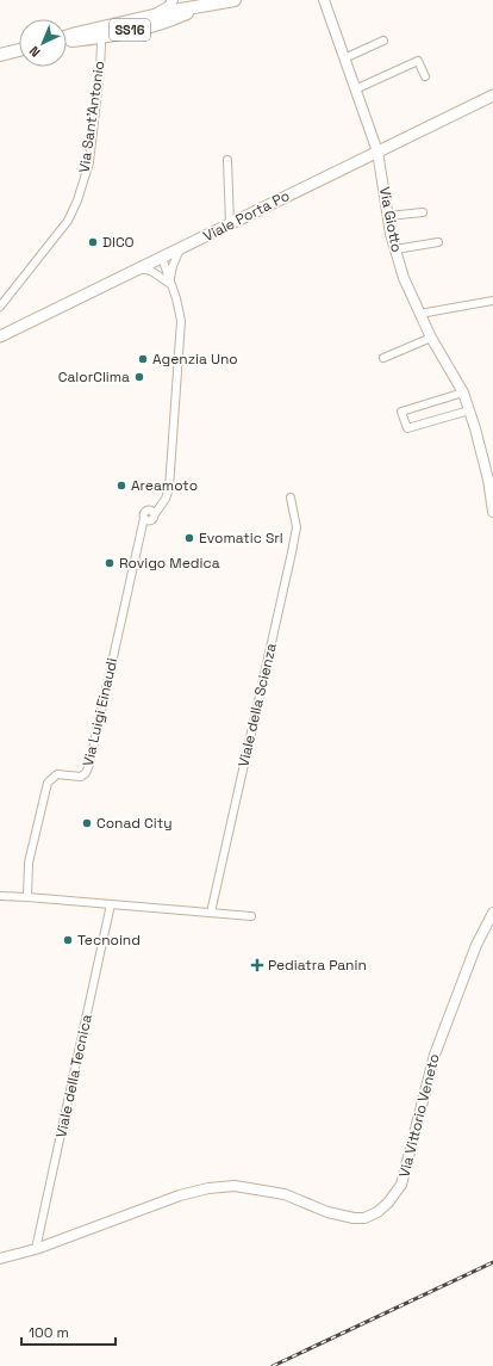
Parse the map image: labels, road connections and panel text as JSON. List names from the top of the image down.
{
  "streets": {
    "main road": ["SS16", "Viale Porta Po"],
    "street": [
      "Via Sant'Antonio",
      "Via Giotto",
      "Viale della Scienza",
      "Via Luigi Einaudi",
      "Viale della Tecnica",
      "Via Vittorio Veneto"
    ]
  },
  "crossings": [
    ["Viale Porta Po", "Via Giotto"],
    ["Viale della Tecnica", "Via Vittorio Veneto"]
  ],
  "places": {
    "other": [
      "DICO",
      "Agenzia Uno",
      "CalorClima",
      "Areamoto",
      "Evomatic Srl",
      "Rovigo Medica",
      "Conad City",
      "Tecnoind"
    ],
    "health": ["Pediatra Panin"]
  },
  "scale_bar": "100 m",
  "north": "bottom left"
}
